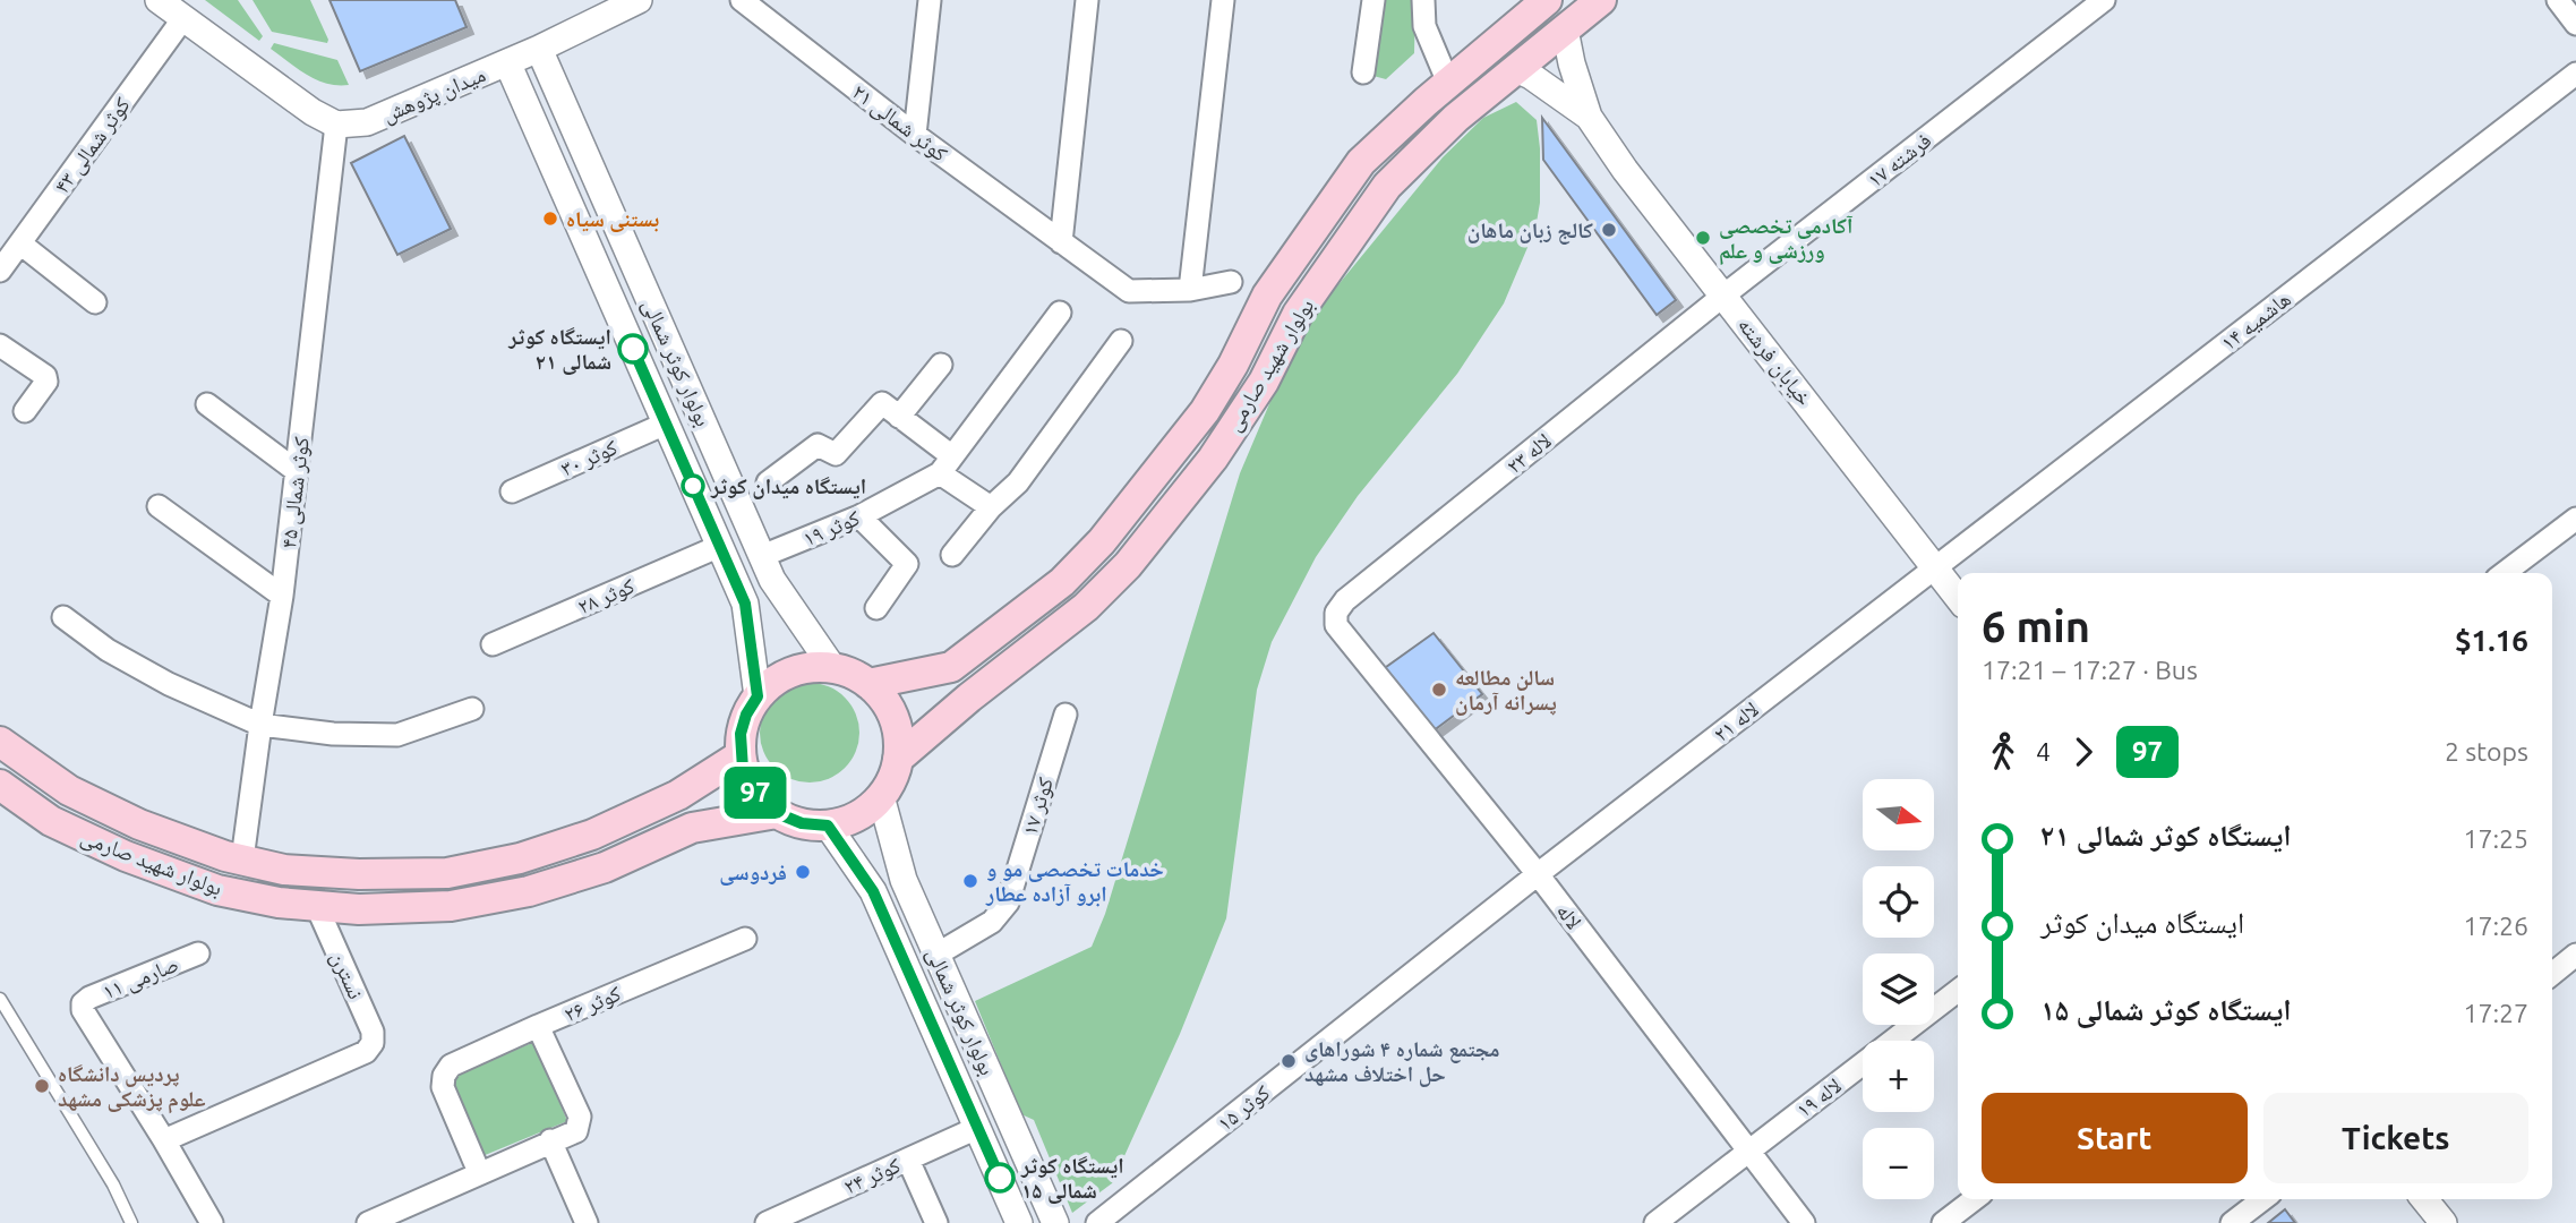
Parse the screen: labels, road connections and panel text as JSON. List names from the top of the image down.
{
  "streets": {
    "main road": ["بولوار شهید صارمی"],
    "street": [
      "میدان پژوهش",
      "کوثر شمالی ۲۱",
      "کوثر شمالی ۴۳",
      "فرشته ۱۷",
      "هاشمیه ۱۴",
      "خیابان فرشته",
      "بولوار کوثر شمالی",
      "لاله ۲۳",
      "کوثر ۳۰",
      "کوثر شمالی ۴۵",
      "کوثر ۱۹",
      "کوثر ۲۸",
      "لاله ۲۱",
      "کوثر ۱۷",
      "لاله",
      "نسترن",
      "صارمی ۱۱",
      "کوثر ۲۶",
      "لاله ۱۹",
      "کوثر ۱۵",
      "کوثر ۲۴"
    ]
  },
  "crossings": [
    ["میدان پژوهش", "بولوار کوثر شمالی"],
    ["میدان پژوهش", "کوثر شمالی ۴۵"],
    ["فرشته ۱۷", "خیابان فرشته"],
    ["فرشته ۱۷", "لاله ۲۳"],
    ["هاشمیه ۱۴", "خیابان فرشته"],
    ["هاشمیه ۱۴", "لاله ۲۱"],
    ["خیابان فرشته", "بولوار شهید صارمی"],
    ["خیابان فرشته", "لاله ۲۳"],
    ["خیابان فرشته", "لاله ۲۱"],
    ["بولوار کوثر شمالی", "بولوار شهید صارمی"],
    ["بولوار کوثر شمالی", "کوثر ۳۰"],
    ["بولوار کوثر شمالی", "کوثر ۱۹"],
    ["بولوار کوثر شمالی", "کوثر ۲۸"],
    ["بولوار کوثر شمالی", "کوثر ۱۷"],
    ["بولوار کوثر شمالی", "کوثر ۲۴"],
    ["بولوار شهید صارمی", "کوثر شمالی ۴۵"],
    ["بولوار شهید صارمی", "نسترن"],
    ["لاله ۲۳", "لاله"],
    ["لاله ۲۱", "لاله"],
    ["لاله ۲۱", "کوثر ۱۵"],
    ["لاله", "لاله ۱۹"],
    ["لاله", "کوثر ۱۵"],
    ["نسترن", "صارمی ۱۱"]
  ],
  "places": [
    "بستنی سیاه",
    "کالج زبان ماهان",
    "آکادمی تخصصی ورزشی و علم",
    "ایستگاه کوثر شمالی ۲۱",
    "ایستگاه میدان کوثر",
    "سالن مطالعه پسرانه آرمان",
    "فردوسی",
    "خدمات تخصصی مو و ابرو آزاده عطار",
    "مجتمع شماره ۴ شوراهای حل اختلاف مشهد",
    "پردیس دانشگاه علوم پزشکی مشهد",
    "ایستگاه کوثر شمالی ۱۵"
  ],
  "lines": ["bus line 97"],
  "north": "right",
  "page": {
    "on_map": "97",
    "heading": ["6 min", "17:21 – 17:27 · Bus", "$1.16"],
    "legs": ["4", "97", "2 stops"],
    "map_buttons": ["+", "−"],
    "list": [
      {
        "name": "ایستگاه کوثر شمالی ۲۱",
        "value": "17:25"
      },
      {
        "name": "ایستگاه میدان کوثر",
        "value": "17:26"
      },
      {
        "name": "ایستگاه کوثر شمالی ۱۵",
        "value": "17:27"
      }
    ],
    "buttons": ["Start", "Tickets"]
  }
}
